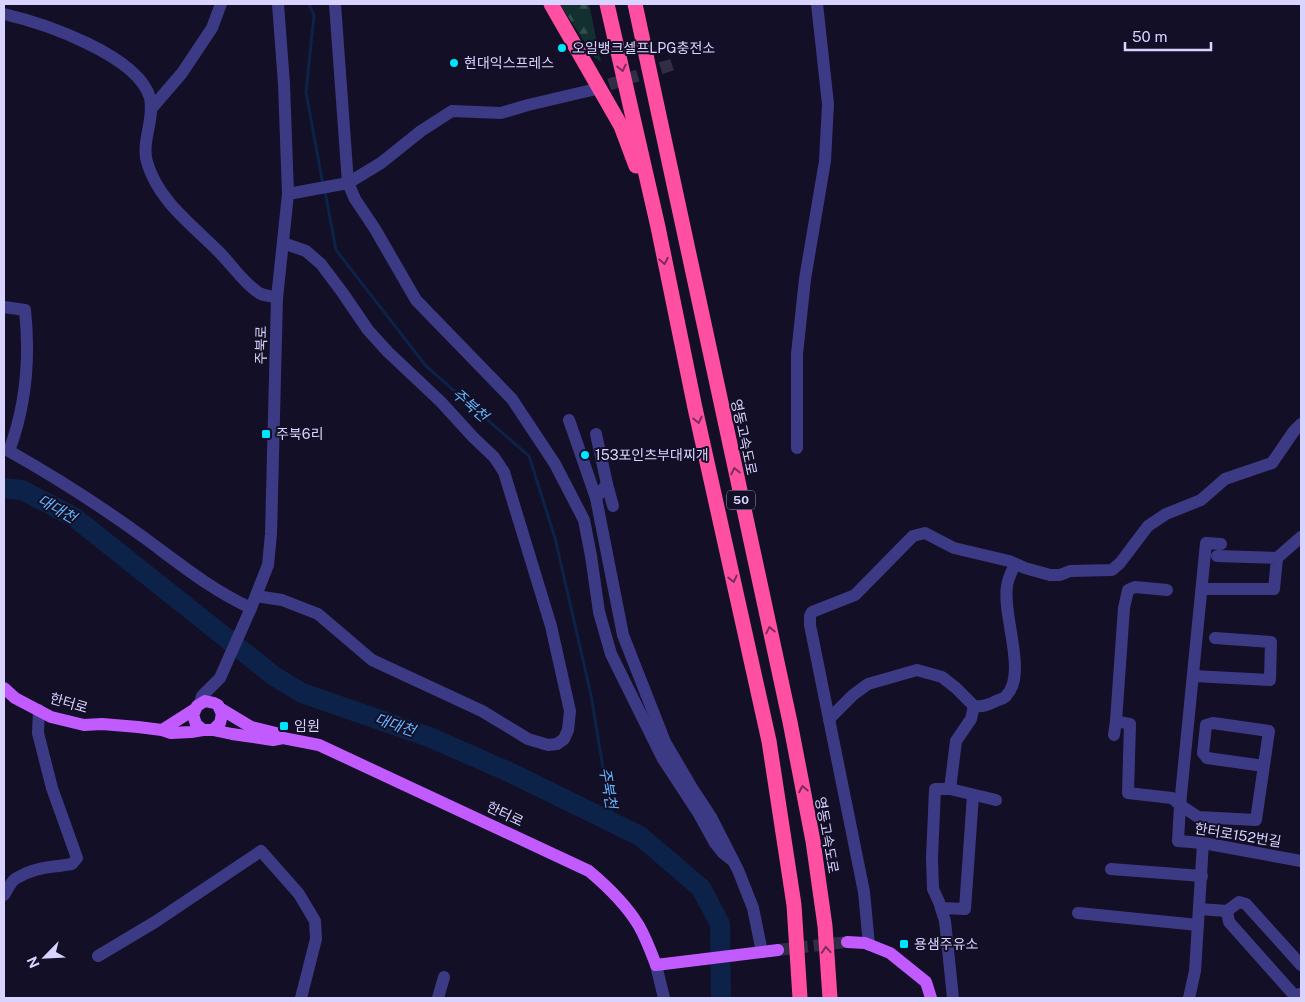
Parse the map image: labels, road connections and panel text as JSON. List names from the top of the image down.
{
  "streets": {
    "highway": ["영동고속도로", "50"],
    "main road": ["한터로"],
    "street": ["주북로", "한터로152번길"]
  },
  "crossings": [
    ["주북로", "한터로"]
  ],
  "water": ["주북천", "대대천"],
  "places": {
    "other": ["오일뱅크셀프LPG충전소", "현대익스프레스", "153포인츠부대찌개"],
    "transit": ["주북6리", "임원", "용샘주유소"]
  },
  "scale_bar": "50 m",
  "north": "bottom left"
}
